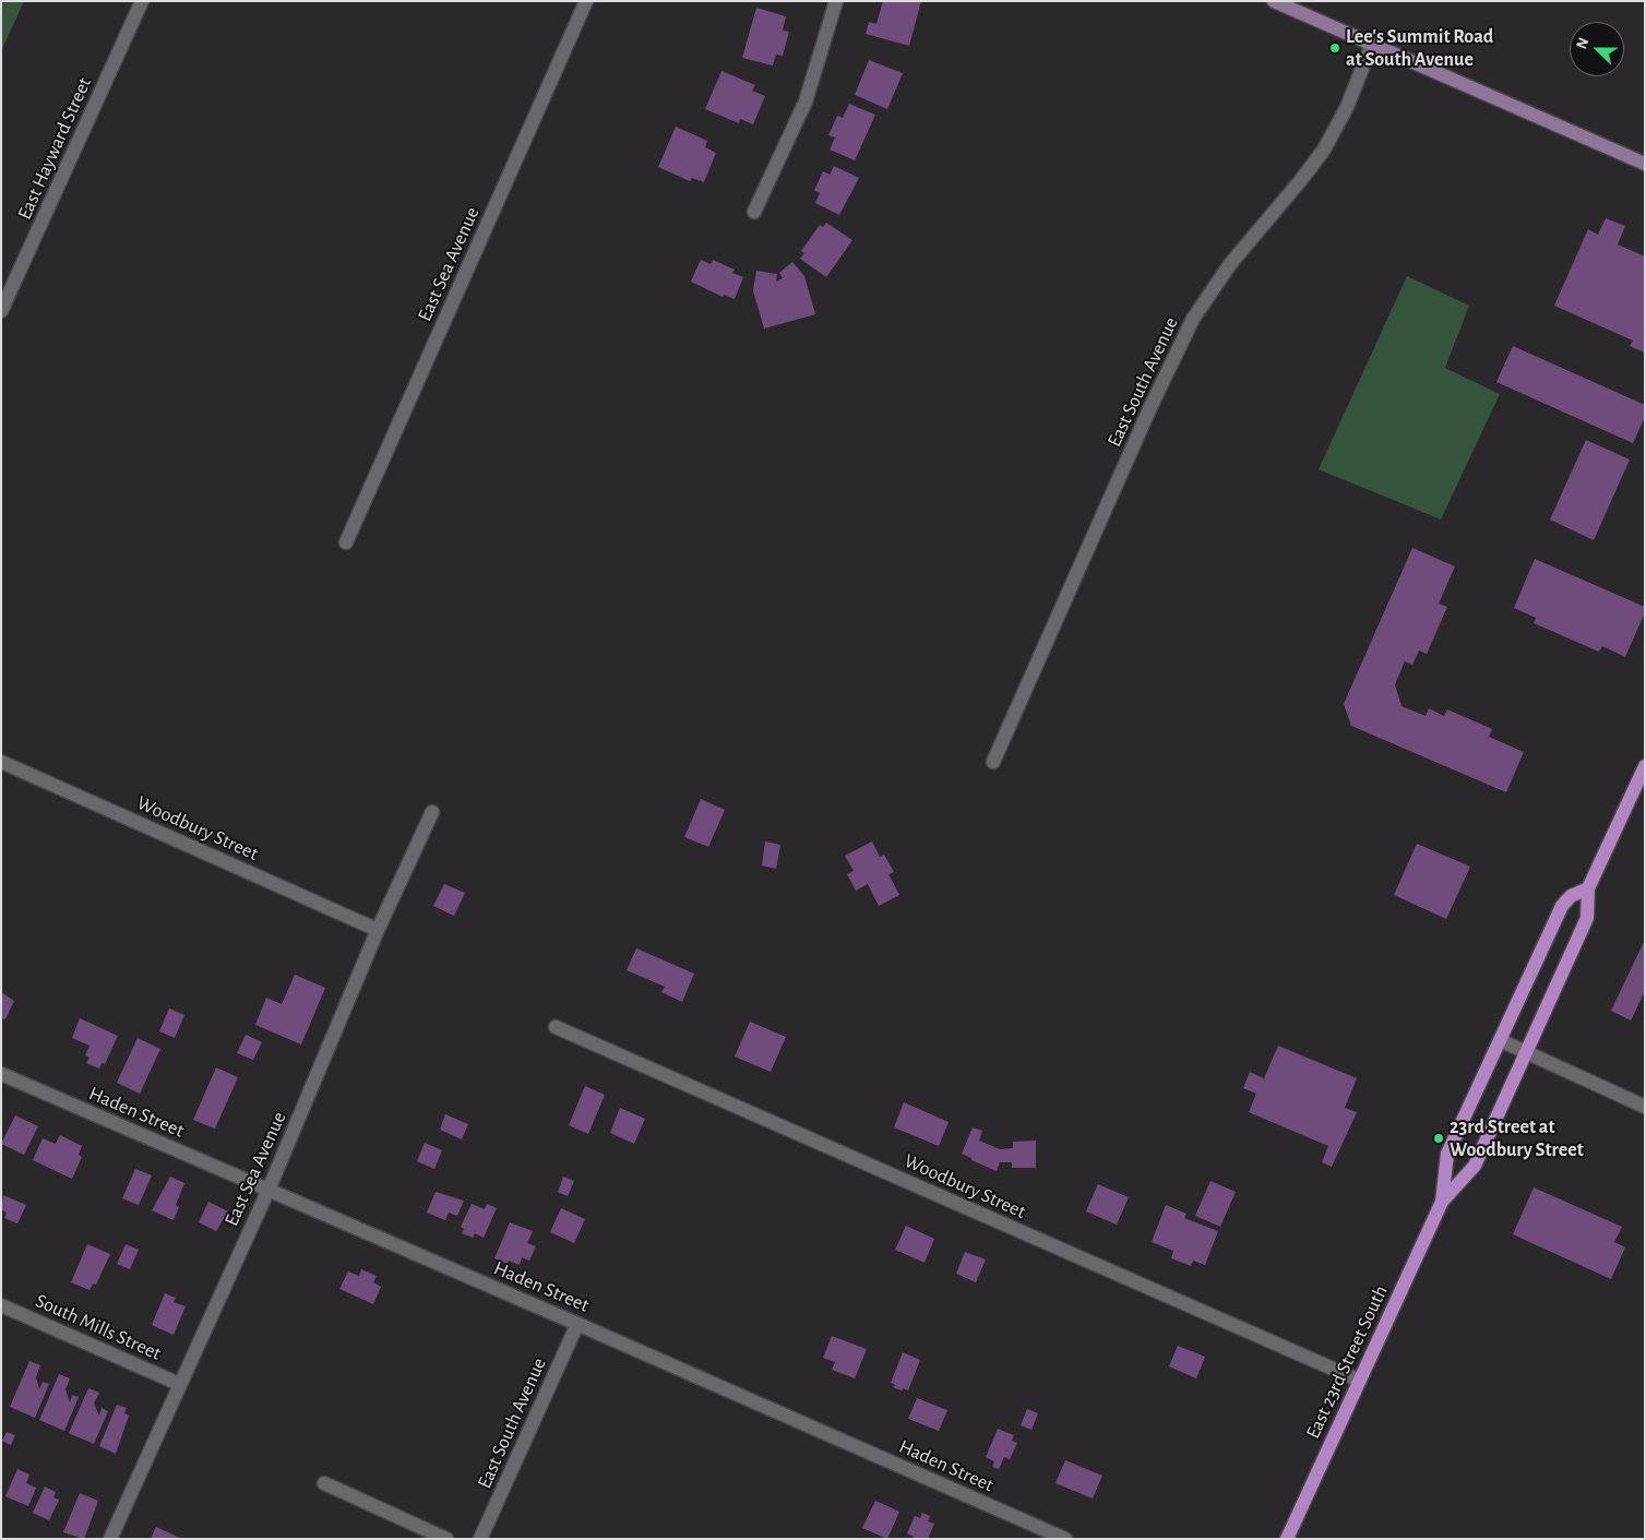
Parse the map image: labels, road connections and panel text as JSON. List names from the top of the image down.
{
  "streets": {
    "main road": ["East 23rd Street South"],
    "street": [
      "East Hayward Street",
      "East Sea Avenue",
      "East South Avenue",
      "Woodbury Street",
      "Haden Street",
      "South Mills Street"
    ]
  },
  "crossings": [
    ["East Sea Avenue", "Woodbury Street"],
    ["East Sea Avenue", "Haden Street"],
    ["East Sea Avenue", "South Mills Street"],
    ["East South Avenue", "Haden Street"],
    ["Woodbury Street", "East 23rd Street South"]
  ],
  "places": ["Lee's Summit Road at South Avenue", "23rd Street at Woodbury Street"],
  "north": "left"
}
